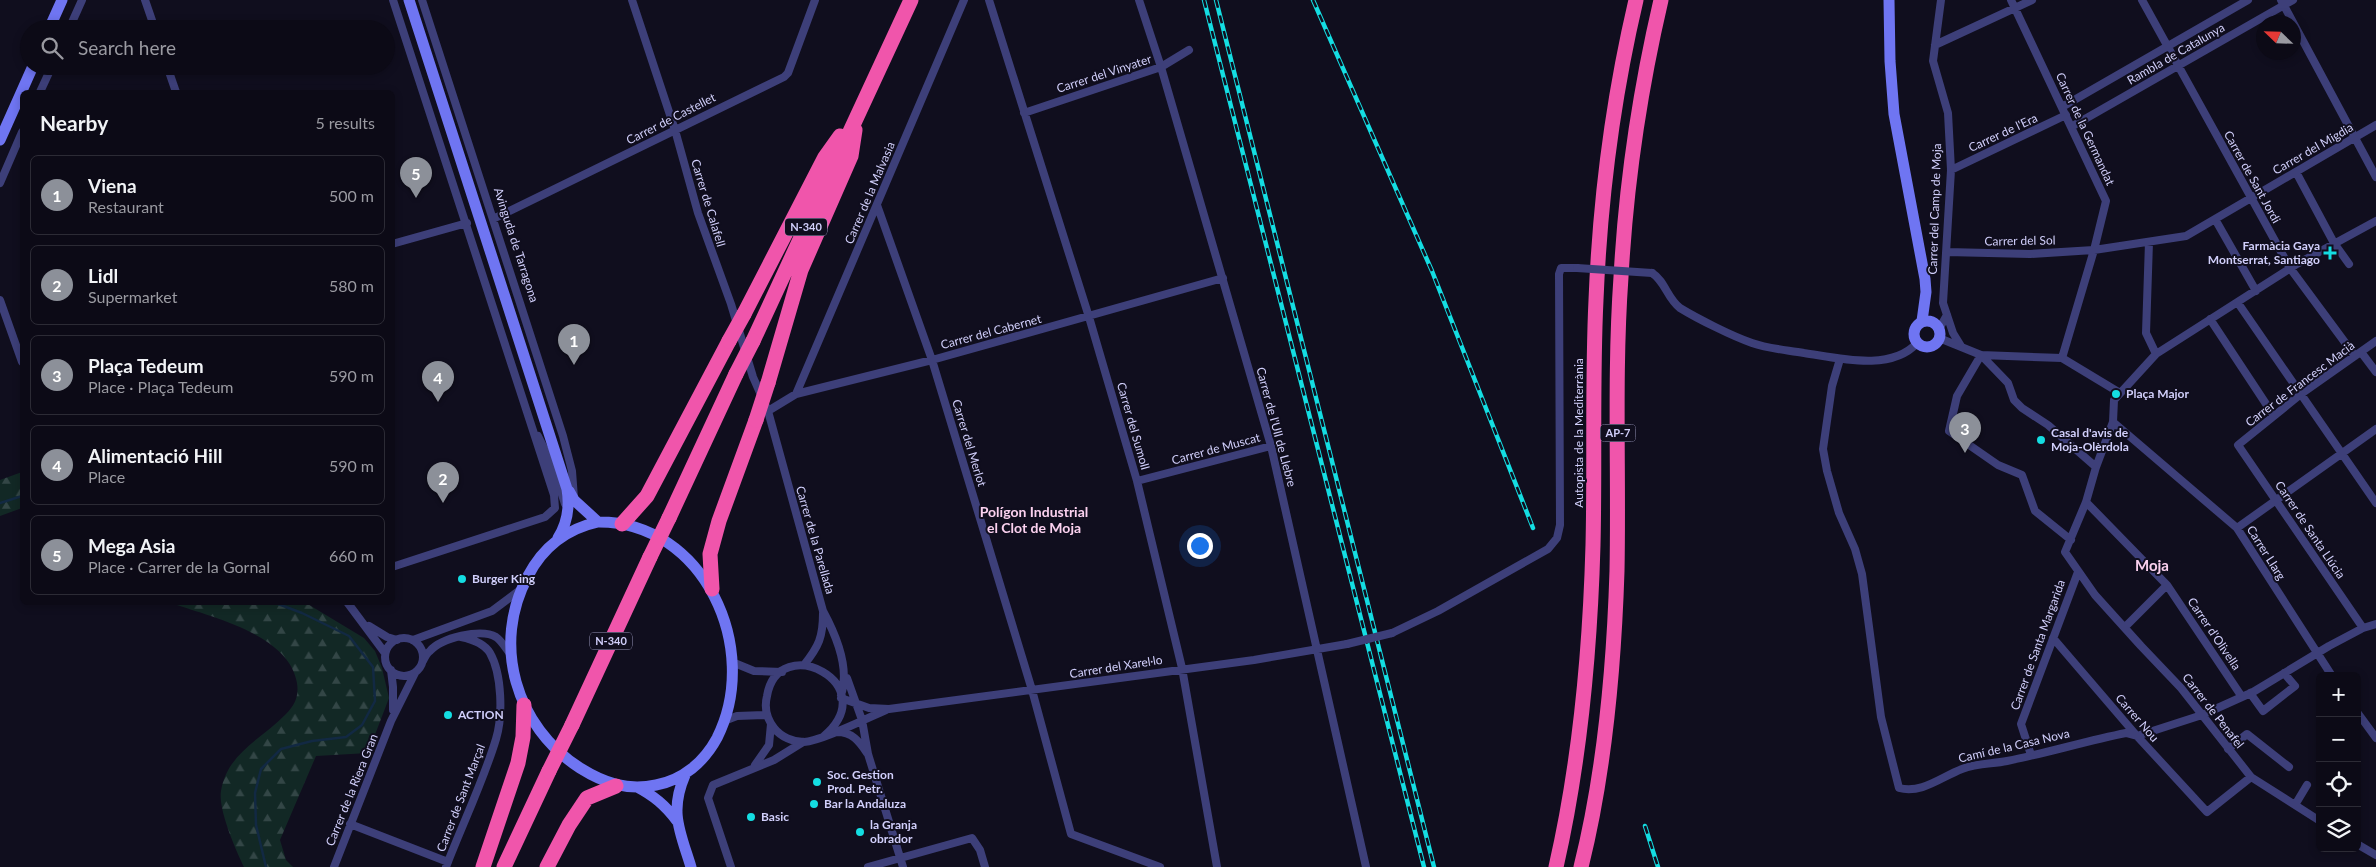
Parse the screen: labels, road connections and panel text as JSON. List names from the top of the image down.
{
  "streets": {
    "highway": ["N-340", "Autopista de la Mediterrània", "AP-7"],
    "street": [
      "Rambla de Catalunya",
      "Carrer del Vinyater",
      "Carrer de Castellet",
      "Carrer de la Germandat",
      "Carrer de l'Era",
      "Carrer del Migdia",
      "Carrer de Sant Jordi",
      "Carrer de la Malvasia",
      "Carrer de Calafell",
      "Carrer del Camp de Moja",
      "Carrer del Sol",
      "Avinguda de Tarragona",
      "Carrer del Cabernet",
      "Carrer de Francesc Macià",
      "Carrer del Sumoll",
      "Carrer de l'Ull de Llebre",
      "Carrer del Merlot",
      "Carrer de Muscat",
      "Carrer de Santa Llúcia",
      "Carrer de la Parellada",
      "Carrer Llarg",
      "Carrer d'Olivella",
      "Carrer de Santa Margarida",
      "Carrer del Xarel·lo",
      "Carrer de Penafel",
      "Carrer Nou",
      "Camí de la Casa Nova",
      "Carrer de la Riera Gran",
      "Carrer de Sant Marçal"
    ]
  },
  "crossings": [
    ["Rambla de Catalunya", "Carrer de la Germandat"],
    ["Rambla de Catalunya", "Carrer de Sant Jordi"],
    ["Carrer del Vinyater", "Carrer del Sumoll"],
    ["Carrer del Vinyater", "Carrer de l'Ull de Llebre"],
    ["Carrer de Castellet", "Carrer de Calafell"],
    ["Carrer de Castellet", "Avinguda de Tarragona"],
    ["Carrer de la Germandat", "Carrer de l'Era"],
    ["Carrer de la Germandat", "Carrer del Migdia"],
    ["Carrer de la Germandat", "Carrer del Sol"],
    ["Carrer de l'Era", "Carrer del Camp de Moja"],
    ["Carrer del Migdia", "Carrer de Sant Jordi"],
    ["Carrer del Migdia", "Carrer del Sol"],
    ["Carrer de Sant Jordi", "Carrer de Francesc Macià"],
    ["Carrer de la Malvasia", "Carrer del Cabernet"],
    ["Carrer de la Malvasia", "Carrer del Merlot"],
    ["Carrer de Calafell", "Carrer del Cabernet"],
    ["Carrer de Calafell", "Carrer de la Parellada"],
    ["Carrer del Camp de Moja", "Carrer del Sol"],
    ["Carrer del Cabernet", "Carrer del Sumoll"],
    ["Carrer del Cabernet", "Carrer de l'Ull de Llebre"],
    ["Carrer del Cabernet", "Carrer del Merlot"],
    ["Carrer del Cabernet", "Carrer de la Parellada"],
    ["Carrer de Francesc Macià", "Carrer de Santa Llúcia"],
    ["Carrer del Sumoll", "Carrer de Muscat"],
    ["Carrer del Sumoll", "Carrer del Xarel·lo"],
    ["Carrer de l'Ull de Llebre", "Carrer de Muscat"],
    ["Carrer de l'Ull de Llebre", "Carrer del Xarel·lo"],
    ["Carrer del Merlot", "Carrer del Xarel·lo"],
    ["Carrer de Santa Llúcia", "Camí de la Casa Nova"],
    ["Carrer Llarg", "Camí de la Casa Nova"],
    ["Carrer d'Olivella", "Camí de la Casa Nova"],
    ["Carrer de Santa Margarida", "Carrer de Penafel"],
    ["Carrer de Santa Margarida", "Carrer Nou"],
    ["Carrer de Santa Margarida", "Camí de la Casa Nova"],
    ["Carrer del Xarel·lo", "Camí de la Casa Nova"],
    ["Carrer de Penafel", "Carrer Nou"],
    ["Carrer de Penafel", "Camí de la Casa Nova"],
    ["Carrer Nou", "Camí de la Casa Nova"]
  ],
  "districts": ["Polígon Industrial el Clot de Moja", "Moja"],
  "places": {
    "health": ["Farmàcia Gaya Montserrat, Santiago"],
    "other": [
      "Plaça Major",
      "Casal d'avis de Moja-Olèrdola",
      "Burger King",
      "ACTION",
      "Soc. Gestion Prod. Petr.",
      "Bar la Andaluza",
      "Basic",
      "la Granja obrador"
    ]
  },
  "north": "top left",
  "page": {
    "search": "Search here",
    "heading": ["Nearby", "5 results"],
    "list": [
      {
        "mark": "1",
        "name": "Viena",
        "note": "Restaurant",
        "value": "500 m"
      },
      {
        "mark": "2",
        "name": "Lidl",
        "note": "Supermarket",
        "value": "580 m"
      },
      {
        "mark": "3",
        "name": "Plaça Tedeum",
        "note": "Place · Plaça Tedeum",
        "value": "590 m"
      },
      {
        "mark": "4",
        "name": "Alimentació Hill",
        "note": "Place",
        "value": "590 m"
      },
      {
        "mark": "5",
        "name": "Mega Asia",
        "note": "Place · Carrer de la Gornal",
        "value": "660 m"
      }
    ],
    "pins": [
      "5",
      "1",
      "4",
      "3",
      "2"
    ],
    "map_buttons": ["+", "−"]
  }
}
